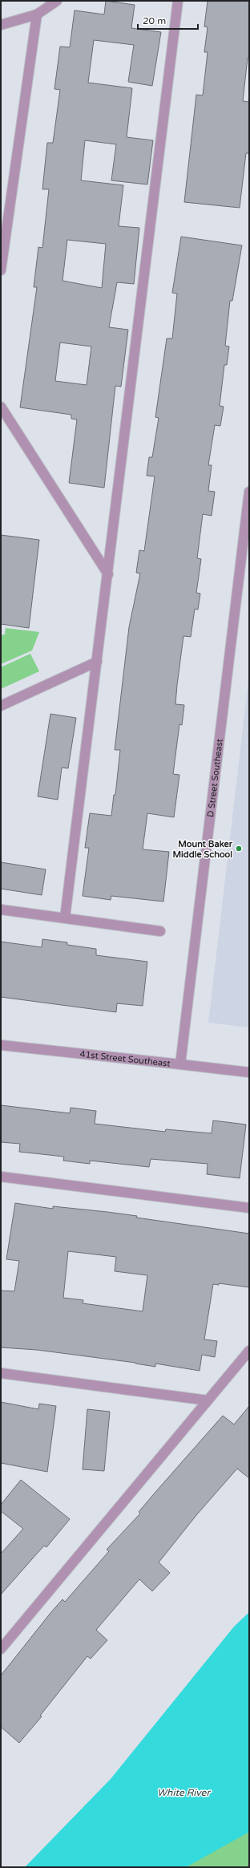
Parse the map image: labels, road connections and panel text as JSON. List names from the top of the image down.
{
  "streets": {
    "street": ["D Street Southeast", "41st Street Southeast"]
  },
  "crossings": [
    ["D Street Southeast", "41st Street Southeast"]
  ],
  "water": ["White River"],
  "places": ["Mount Baker Middle School"],
  "scale_bar": "20 m"
}
